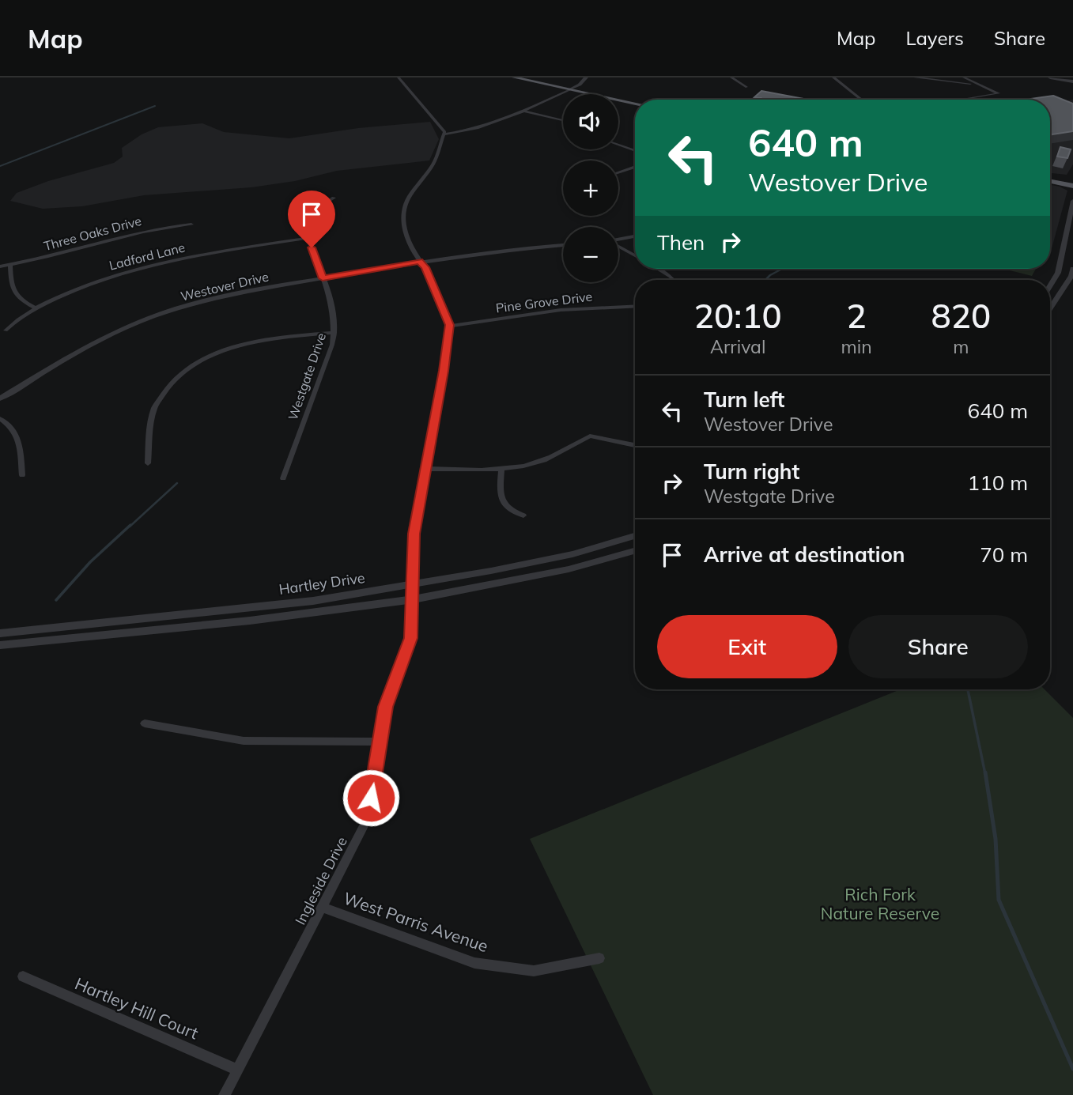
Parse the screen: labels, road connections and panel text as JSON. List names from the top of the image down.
{
  "streets": {
    "street": [
      "Three Oaks Drive",
      "Ladford Lane",
      "Westover Drive",
      "Pine Grove Drive",
      "Westgate Drive",
      "Hartley Drive",
      "Ingleside Drive",
      "West Parris Avenue",
      "Hartley Hill Court"
    ]
  },
  "crossings": [
    ["Ladford Lane", "Westgate Drive"],
    ["Westover Drive", "Westgate Drive"],
    ["Pine Grove Drive", "Ingleside Drive"],
    ["Hartley Drive", "Ingleside Drive"],
    ["Ingleside Drive", "West Parris Avenue"],
    ["Ingleside Drive", "Hartley Hill Court"]
  ],
  "parks": ["Rich Fork Nature Reserve"],
  "page": {
    "header": "Map",
    "nav": ["Map", "Layers", "Share"],
    "map_buttons": ["+", "−"],
    "turn": ["640 m", "Westover Drive"],
    "then": "Then",
    "eta": [
      "20:10",
      "Arrival",
      "2",
      "min",
      "820",
      "m"
    ],
    "list": [
      {
        "name": "Turn left",
        "note": "Westover Drive",
        "value": "640 m"
      },
      {
        "name": "Turn right",
        "note": "Westgate Drive",
        "value": "110 m"
      },
      {
        "name": "Arrive at destination",
        "value": "70 m"
      }
    ],
    "buttons": ["Exit", "Share"]
  }
}
